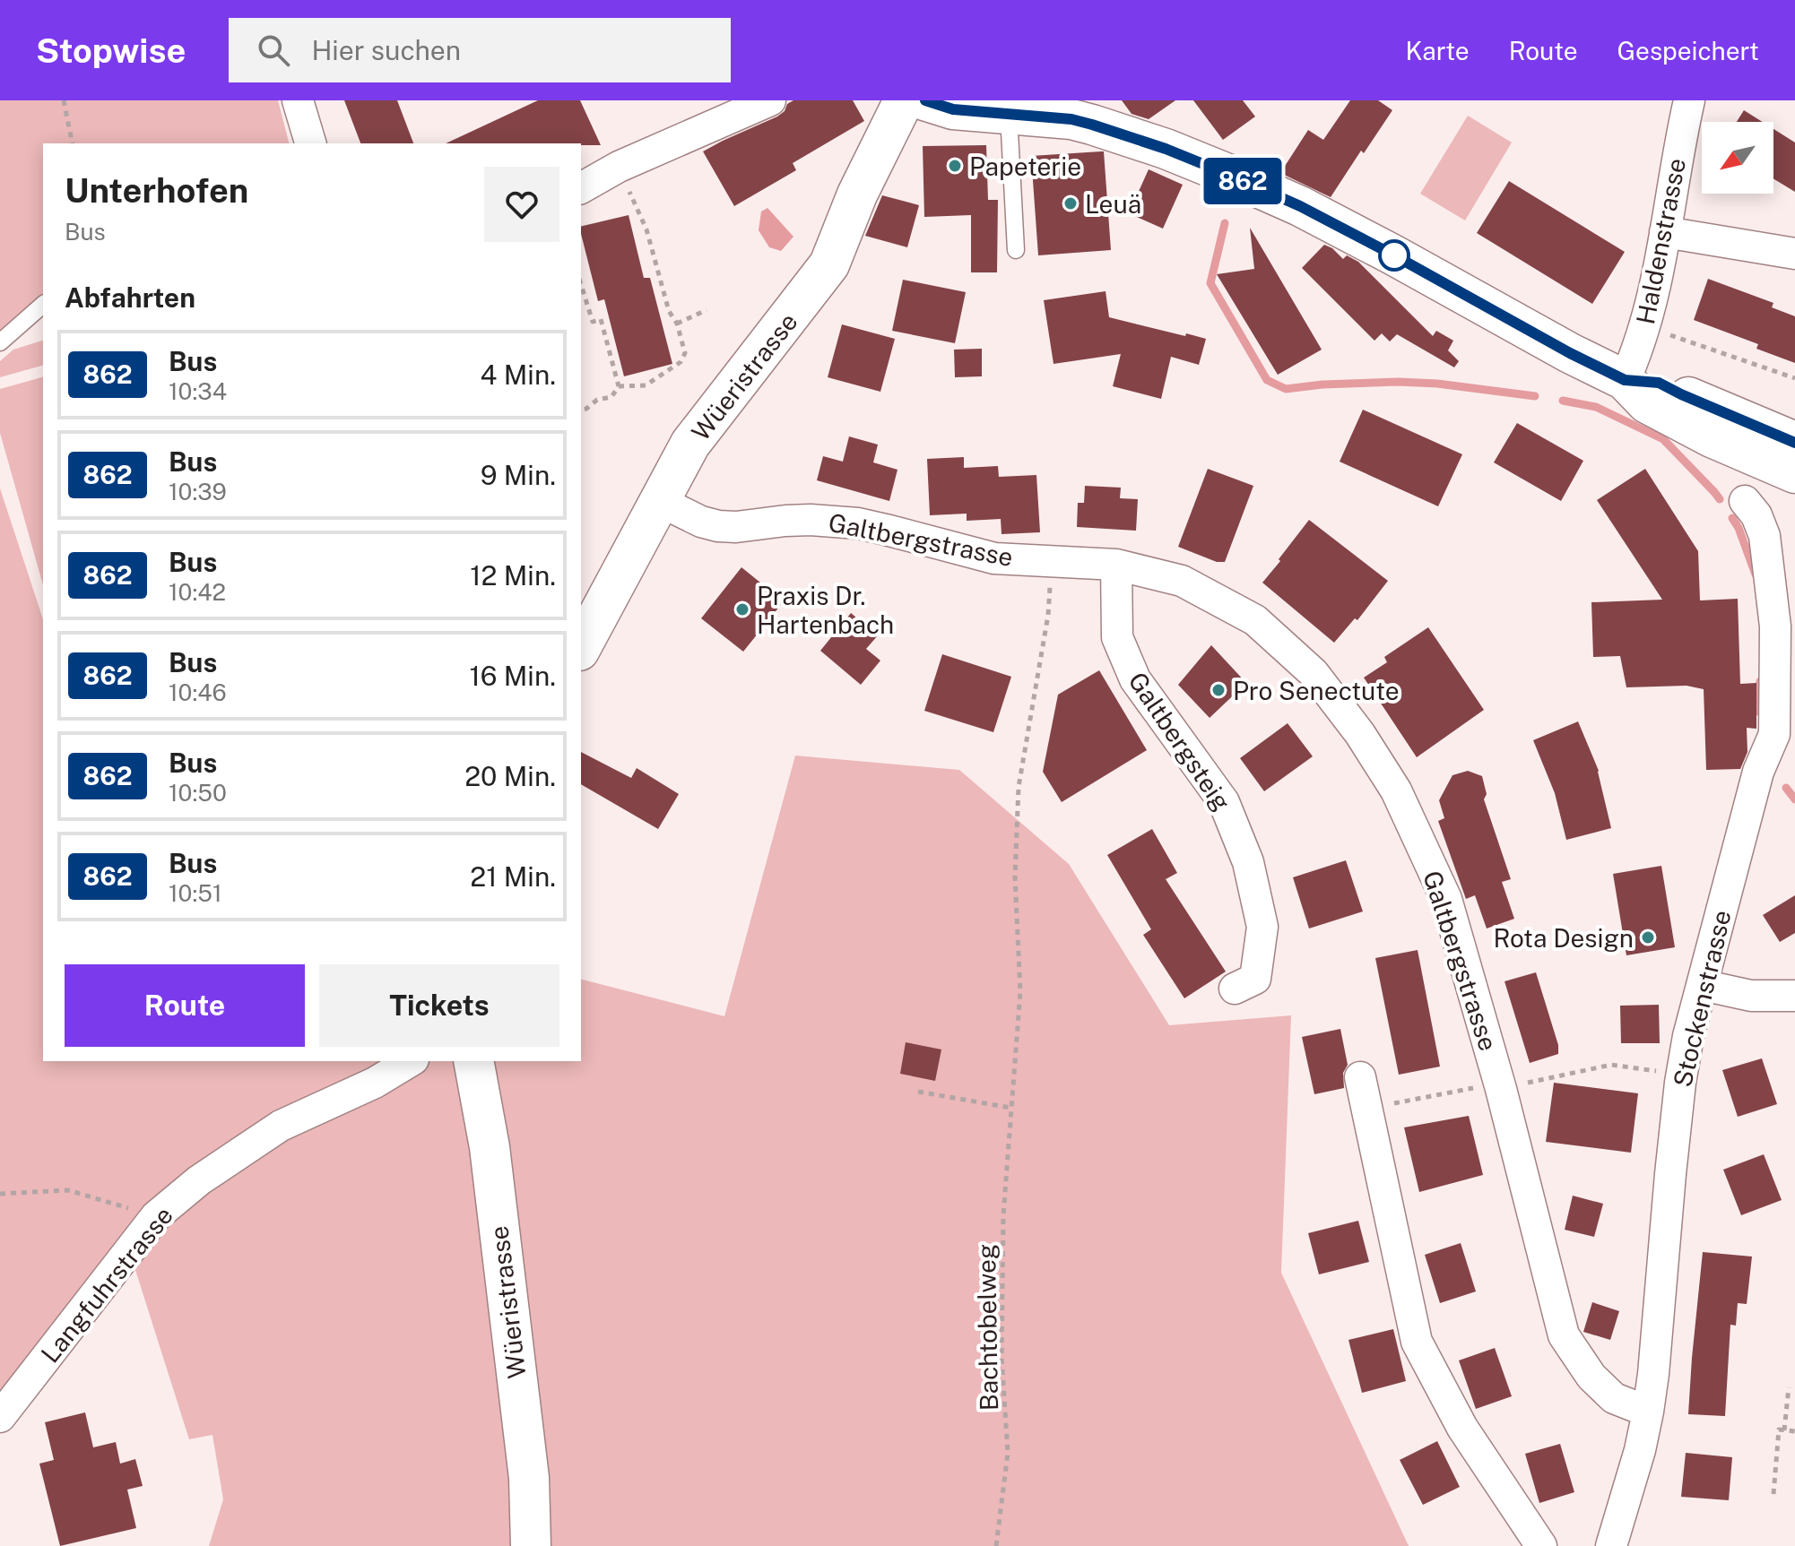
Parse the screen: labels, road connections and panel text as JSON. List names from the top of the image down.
{
  "streets": {
    "main road": ["Wüeristrasse"],
    "street": [
      "Haldenstrasse",
      "Galtbergstrasse",
      "Galtbergsteig",
      "Stockenstrasse",
      "Langfuhrstrasse"
    ],
    "path": ["Bachtobelweg"]
  },
  "crossings": [
    ["Wüeristrasse", "Galtbergstrasse"],
    ["Galtbergstrasse", "Galtbergsteig"],
    ["Galtbergstrasse", "Stockenstrasse"]
  ],
  "places": [
    "Papeterie",
    "Leuä",
    "Praxis Dr. Hartenbach",
    "Pro Senectute",
    "Rota Design"
  ],
  "lines": ["bus line 862"],
  "north": "bottom left",
  "page": {
    "header": "Stopwise",
    "search": "Hier suchen",
    "nav": ["Karte", "Route", "Gespeichert"],
    "on_map": "862",
    "heading": [
      ["Unterhofen", "Bus"],
      "Abfahrten"
    ],
    "list": [
      {
        "mark": "862",
        "name": "Bus",
        "note": "10:34",
        "value": "4 Min."
      },
      {
        "mark": "862",
        "name": "Bus",
        "note": "10:39",
        "value": "9 Min."
      },
      {
        "mark": "862",
        "name": "Bus",
        "note": "10:42",
        "value": "12 Min."
      },
      {
        "mark": "862",
        "name": "Bus",
        "note": "10:46",
        "value": "16 Min."
      },
      {
        "mark": "862",
        "name": "Bus",
        "note": "10:50",
        "value": "20 Min."
      },
      {
        "mark": "862",
        "name": "Bus",
        "note": "10:51",
        "value": "21 Min."
      }
    ],
    "buttons": ["Route", "Tickets"]
  }
}
